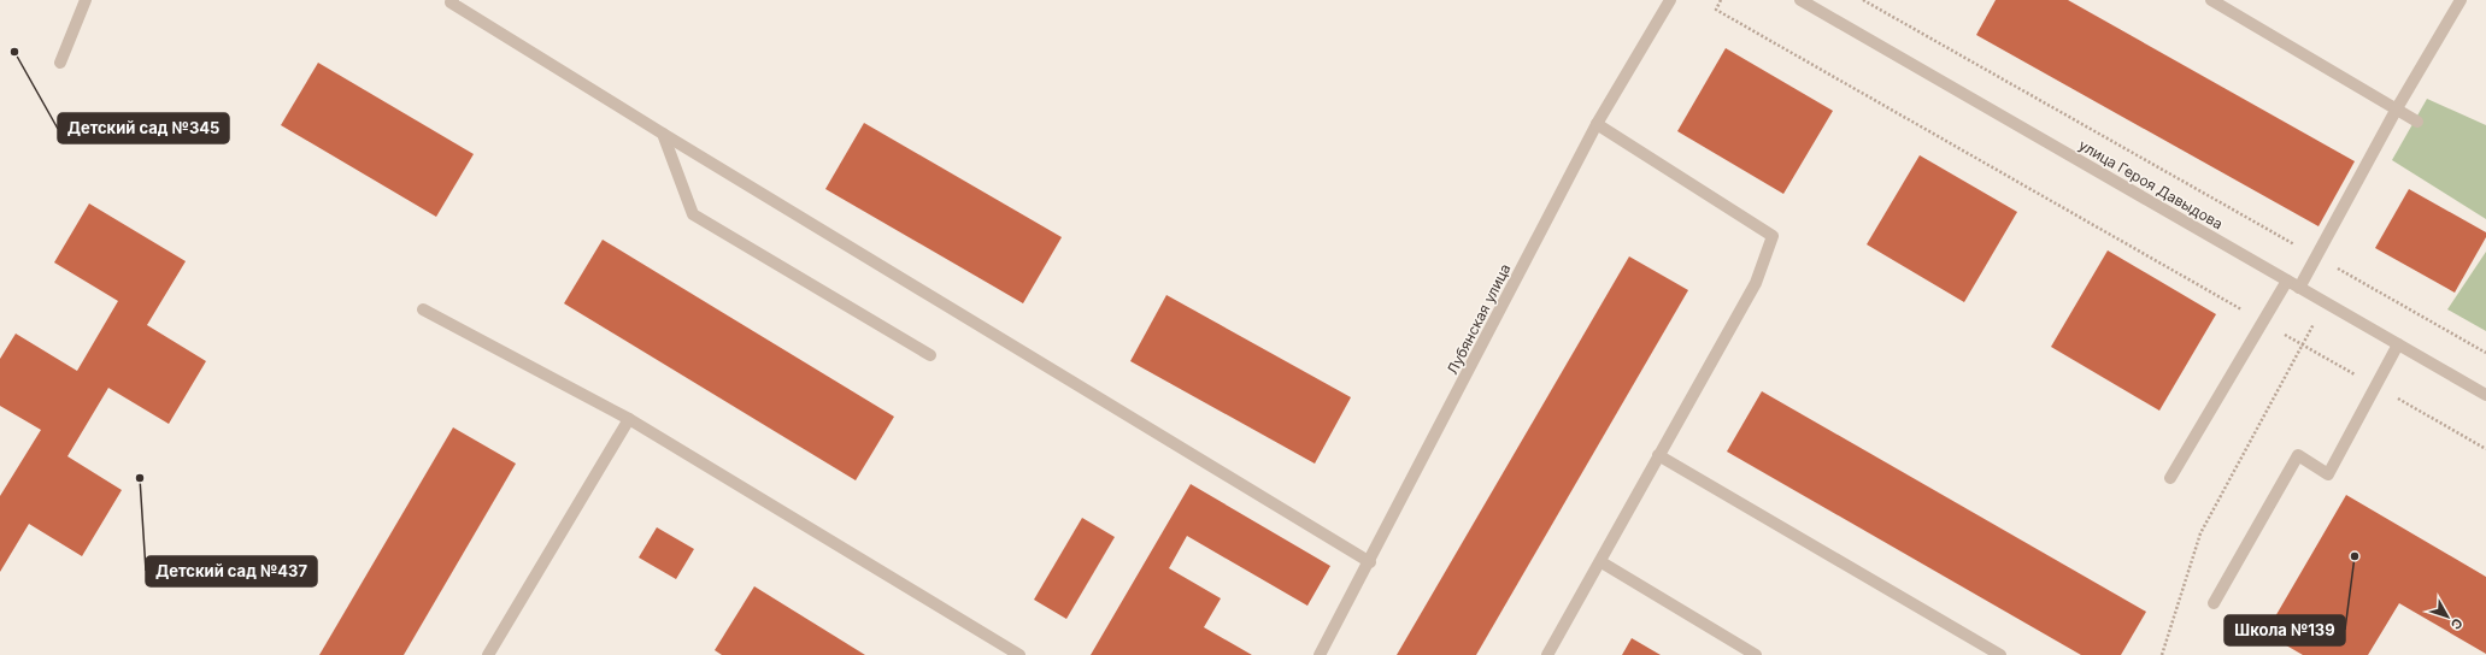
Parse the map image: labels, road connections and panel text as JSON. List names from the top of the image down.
{
  "streets": {
    "street": ["улица Героя Давыдова", "Лубянская улица"]
  },
  "places": ["Детский сад №345", "Детский сад №437", "Школа №139"],
  "north": "bottom right"
}
